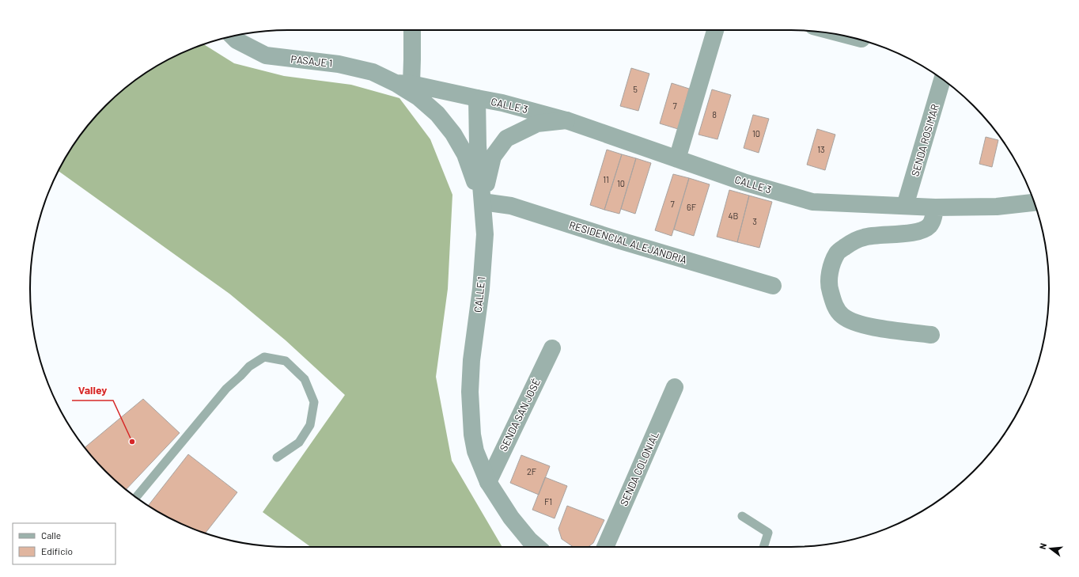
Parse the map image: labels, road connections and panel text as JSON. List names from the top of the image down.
{
  "streets": {
    "street": [
      "PASAJE 1",
      "CALLE 3",
      "SENDA ROSIMAR",
      "RESIDENCIAL ALEJANDRIA",
      "CALLE 1",
      "SENDA SAN JOSÉ",
      "SENDA COLONIAL"
    ]
  },
  "crossings": [
    ["CALLE 3", "SENDA ROSIMAR"],
    ["CALLE 3", "CALLE 1"],
    ["RESIDENCIAL ALEJANDRIA", "CALLE 1"],
    ["CALLE 1", "SENDA SAN JOSÉ"]
  ],
  "places": ["Valley"],
  "house_numbers": [
    "5",
    "7",
    "8",
    "10",
    "13",
    "11",
    "10",
    "7",
    "6F",
    "4B",
    "3",
    "2F",
    "F1"
  ],
  "legend": ["Calle", "Edificio"],
  "north": "left"
}
